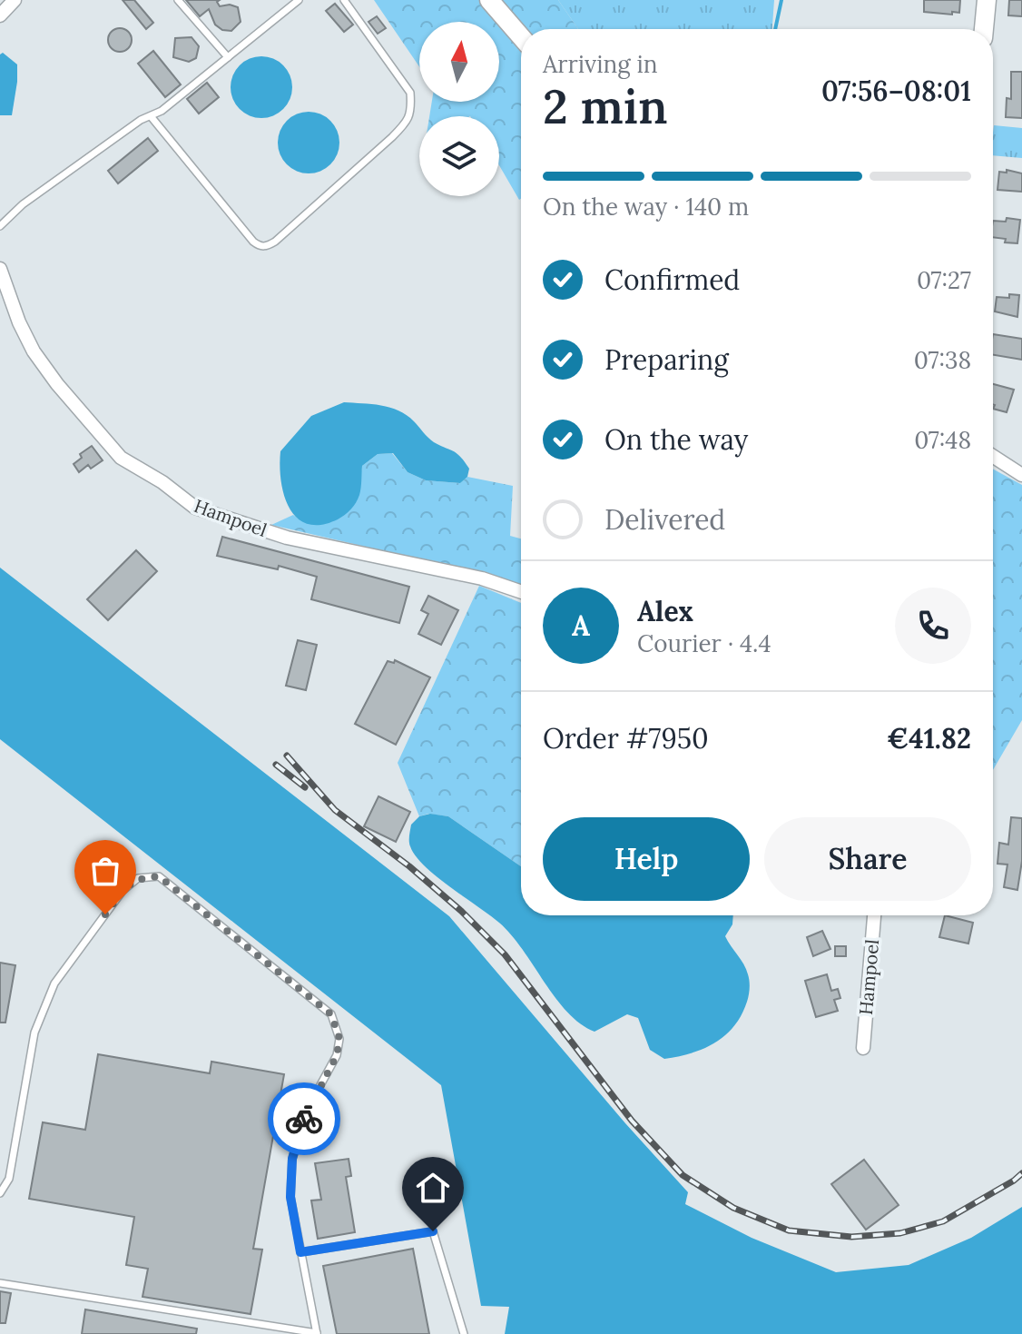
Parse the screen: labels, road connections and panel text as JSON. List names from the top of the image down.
{
  "streets": {
    "street": ["Hampoel"]
  },
  "north": "top",
  "page": {
    "heading": ["2 min", "Arriving in", "07:56–08:01"],
    "panel": [
      "Alex",
      "Courier · 4.4",
      "Order #7950",
      "€41.82"
    ],
    "bar": "On the way · 140 m",
    "list": [
      ["Confirmed", "07:27"],
      ["Preparing", "07:38"],
      ["On the way", "07:48"],
      "Delivered"
    ],
    "round": "A",
    "buttons": ["Help", "Share"]
  }
}
